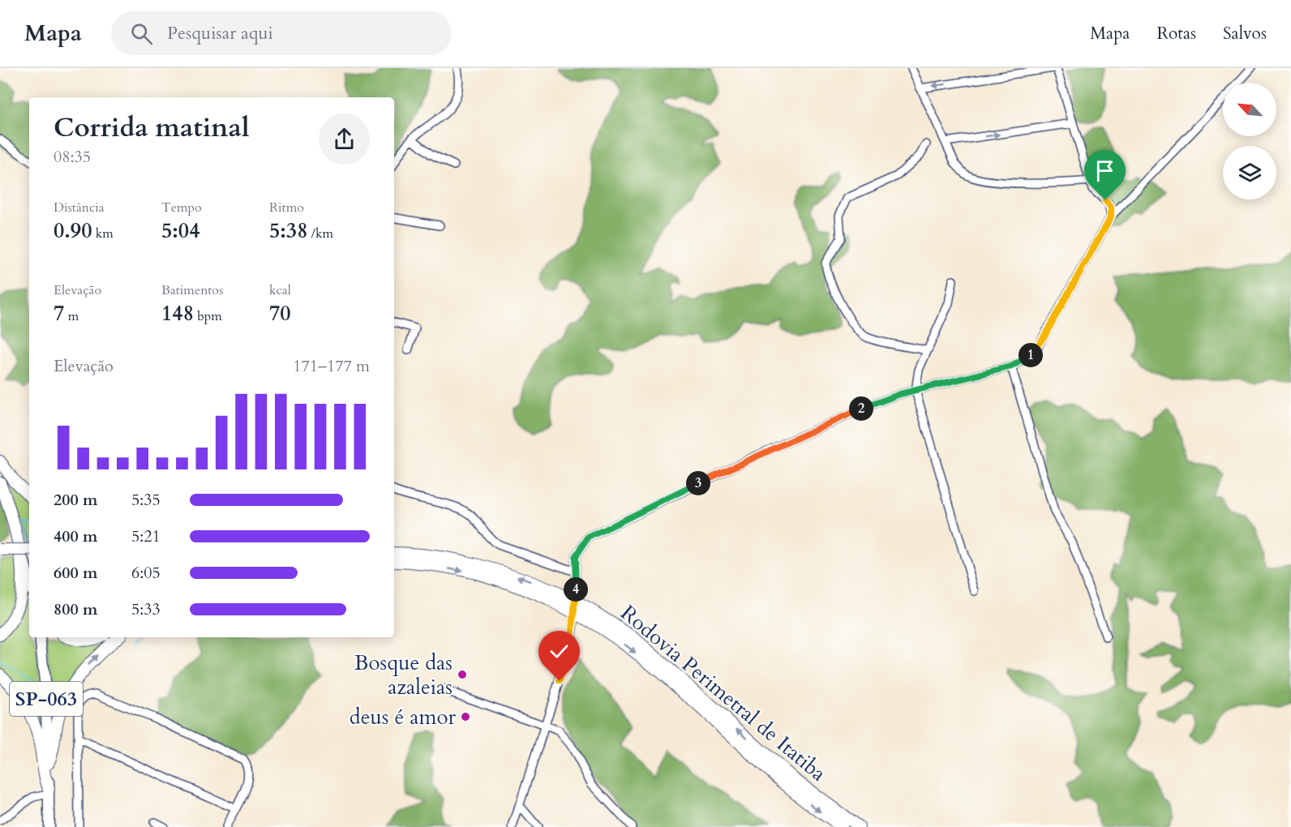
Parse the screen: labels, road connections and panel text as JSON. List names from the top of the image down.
{
  "streets": {
    "highway": ["Rodovia Perimetral de Itatiba"],
    "main road": ["SP-063"]
  },
  "places": ["Bosque das azaleias", "deus é amor"],
  "north": "top left",
  "page": {
    "header": "Mapa",
    "search": "Pesquisar aqui",
    "nav": ["Mapa", "Rotas", "Salvos"],
    "heading": ["Corrida matinal", "08:35"],
    "stats": [
      ["Distância", "0.90 km"],
      ["Tempo", "5:04"],
      ["Ritmo", "5:38 /km"],
      ["Elevação", "7 m"],
      ["Batimentos", "148 bpm"],
      ["kcal", "70"]
    ],
    "pins": [
      "1",
      "2",
      "3",
      "4"
    ],
    "chart": ["Elevação", "171–177 m"],
    "list": [
      {
        "name": "200 m",
        "note": "5:35"
      },
      {
        "name": "400 m",
        "note": "5:21"
      },
      {
        "name": "600 m",
        "note": "6:05"
      },
      {
        "name": "800 m",
        "note": "5:33"
      }
    ]
  }
}
